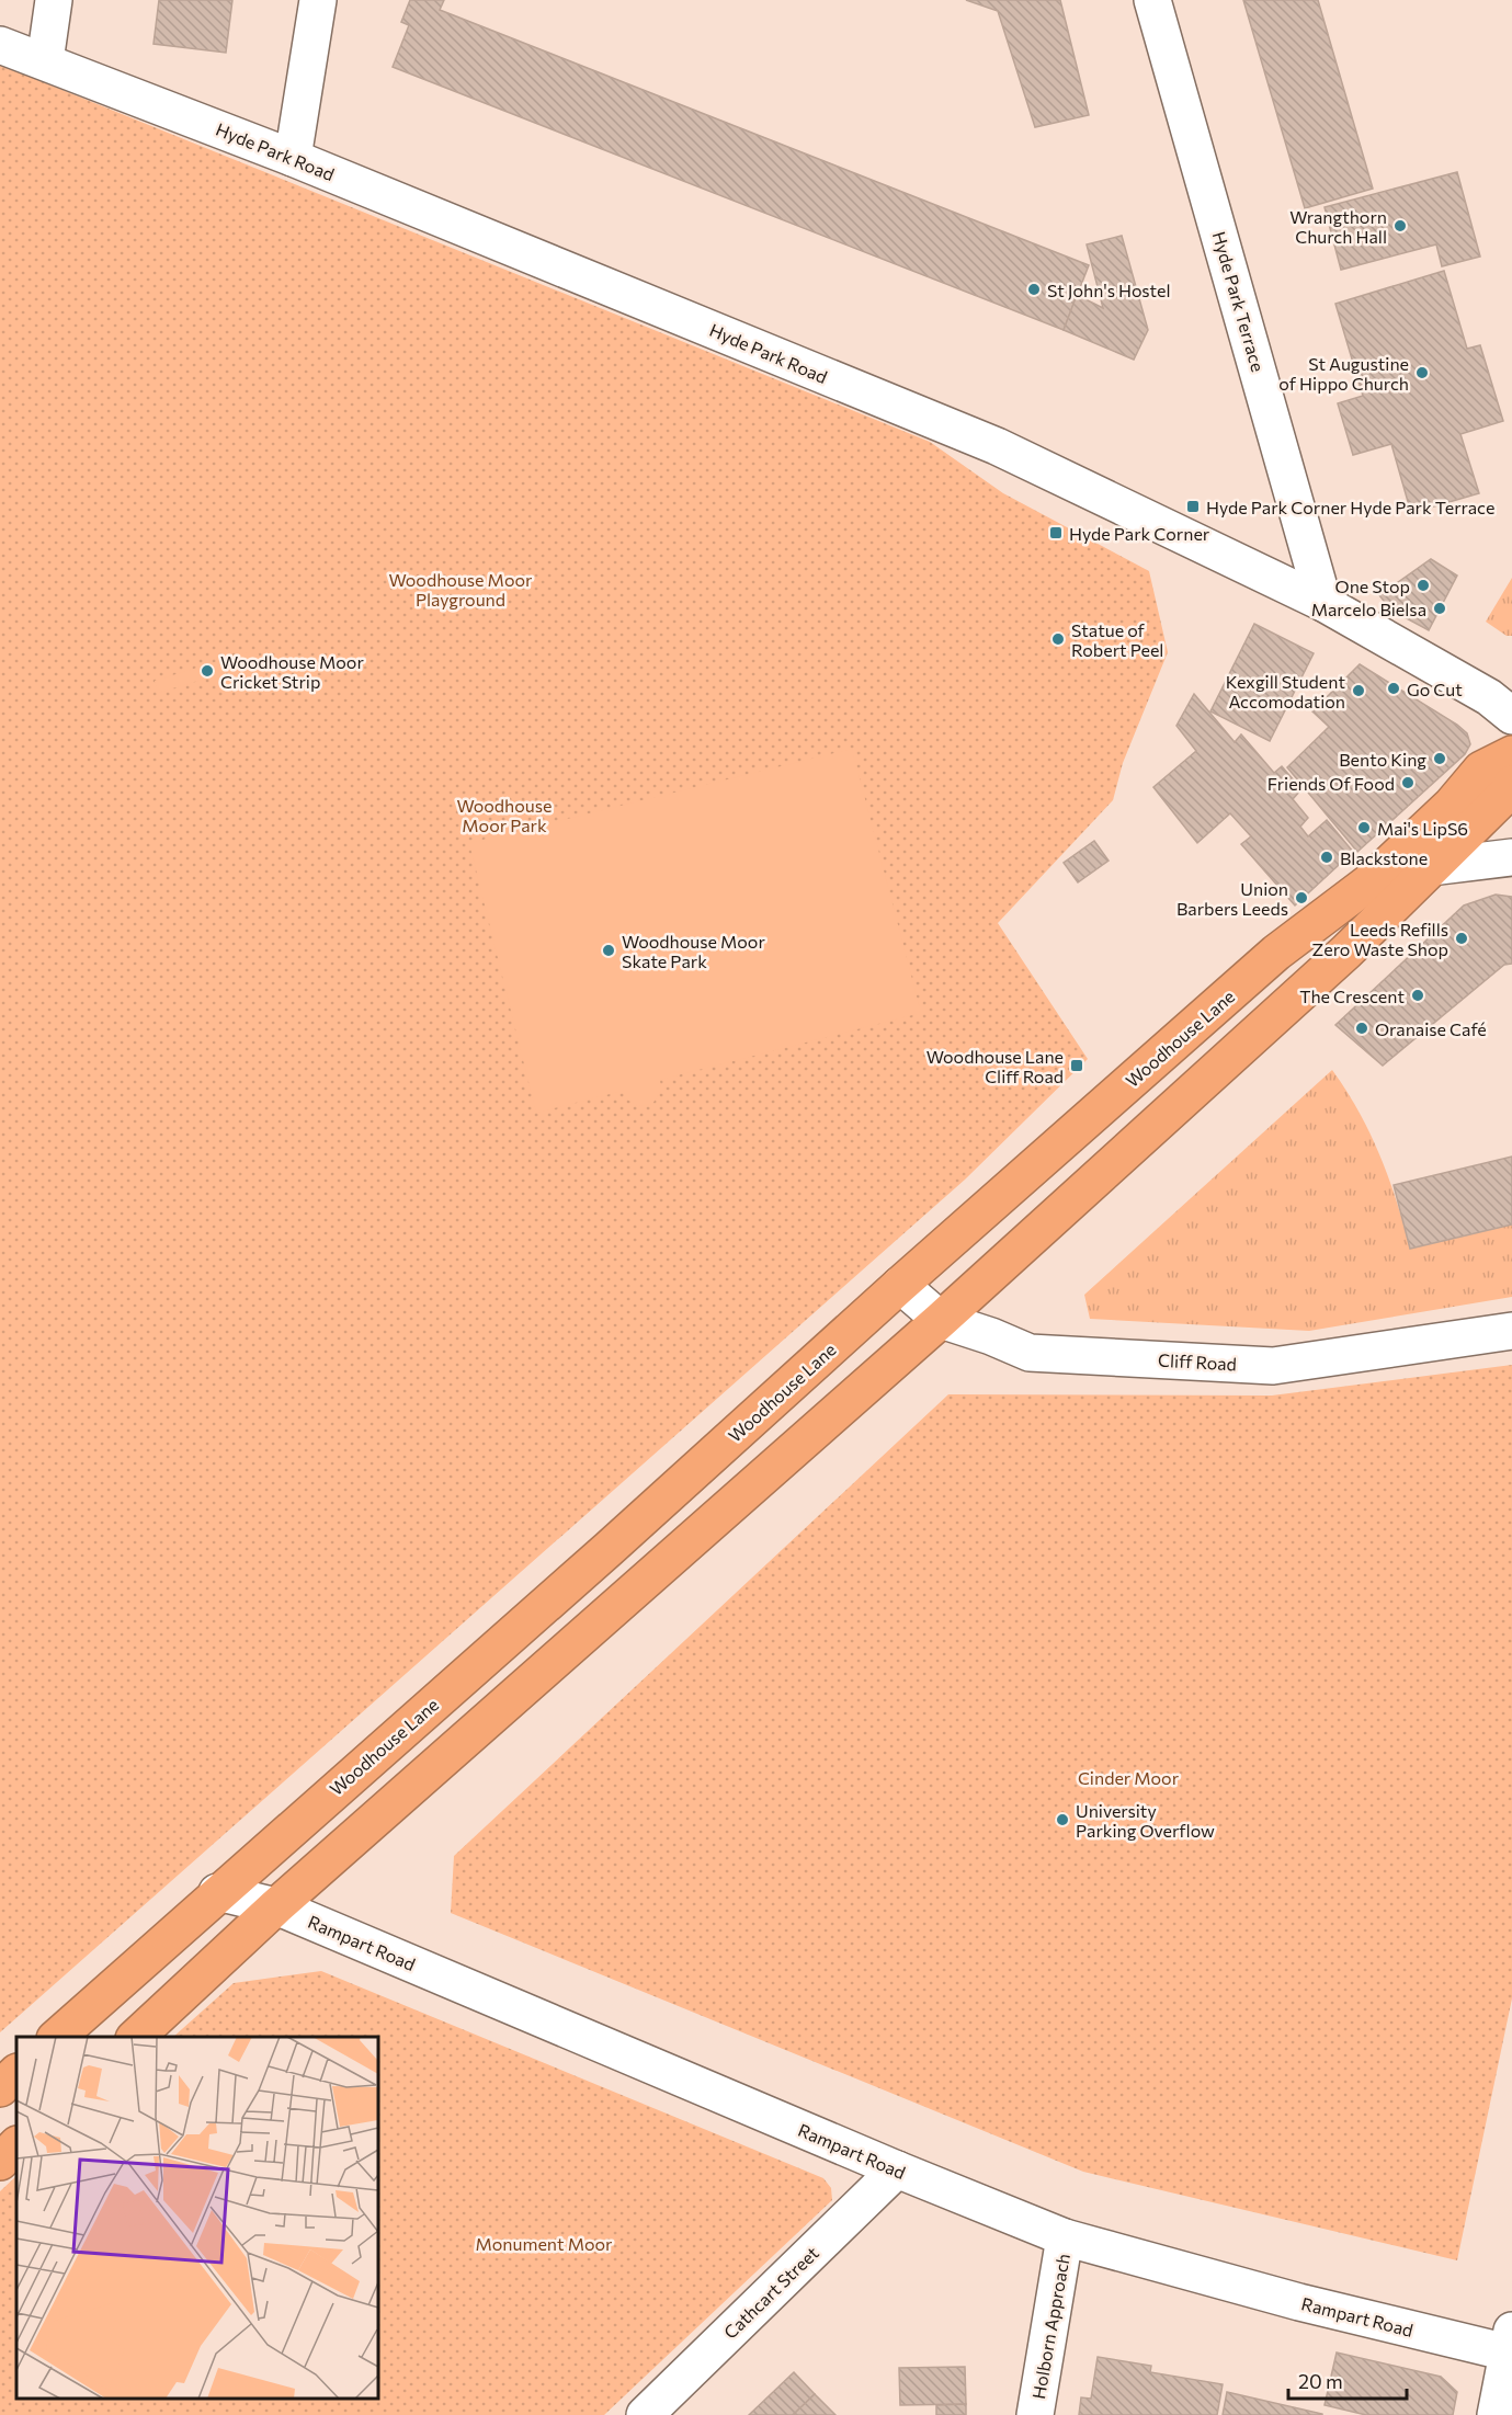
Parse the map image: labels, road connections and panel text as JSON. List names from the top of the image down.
{
  "streets": {
    "highway": ["Woodhouse Lane"],
    "street": [
      "Hyde Park Road",
      "Hyde Park Terrace",
      "Cliff Road",
      "Rampart Road",
      "Cathcart Street",
      "Holborn Approach"
    ]
  },
  "crossings": [
    ["Hyde Park Road", "Hyde Park Terrace"],
    ["Woodhouse Lane", "Cliff Road"],
    ["Woodhouse Lane", "Rampart Road"],
    ["Rampart Road", "Cathcart Street"],
    ["Rampart Road", "Holborn Approach"]
  ],
  "parks": [
    "Woodhouse Moor Playground",
    "Woodhouse Moor Park",
    "Cinder Moor",
    "Monument Moor"
  ],
  "places": {
    "other": [
      "Wrangthorn Church Hall",
      "St John's Hostel",
      "St Augustine of Hippo Church",
      "One Stop",
      "Marcelo Bielsa",
      "Statue of Robert Peel",
      "Woodhouse Moor Cricket Strip",
      "Go Cut",
      "Kexgill Student Accomodation",
      "Bento King",
      "Friends Of Food",
      "Mai's LipS6",
      "Blackstone",
      "Union Barbers Leeds",
      "Leeds Refills Zero Waste Shop",
      "Woodhouse Moor Skate Park",
      "The Crescent",
      "Oranaise Café",
      "University Parking Overflow"
    ],
    "transit": ["Hyde Park Corner Hyde Park Terrace", "Hyde Park Corner", "Woodhouse Lane Cliff Road"]
  },
  "scale_bar": "20 m"
}
